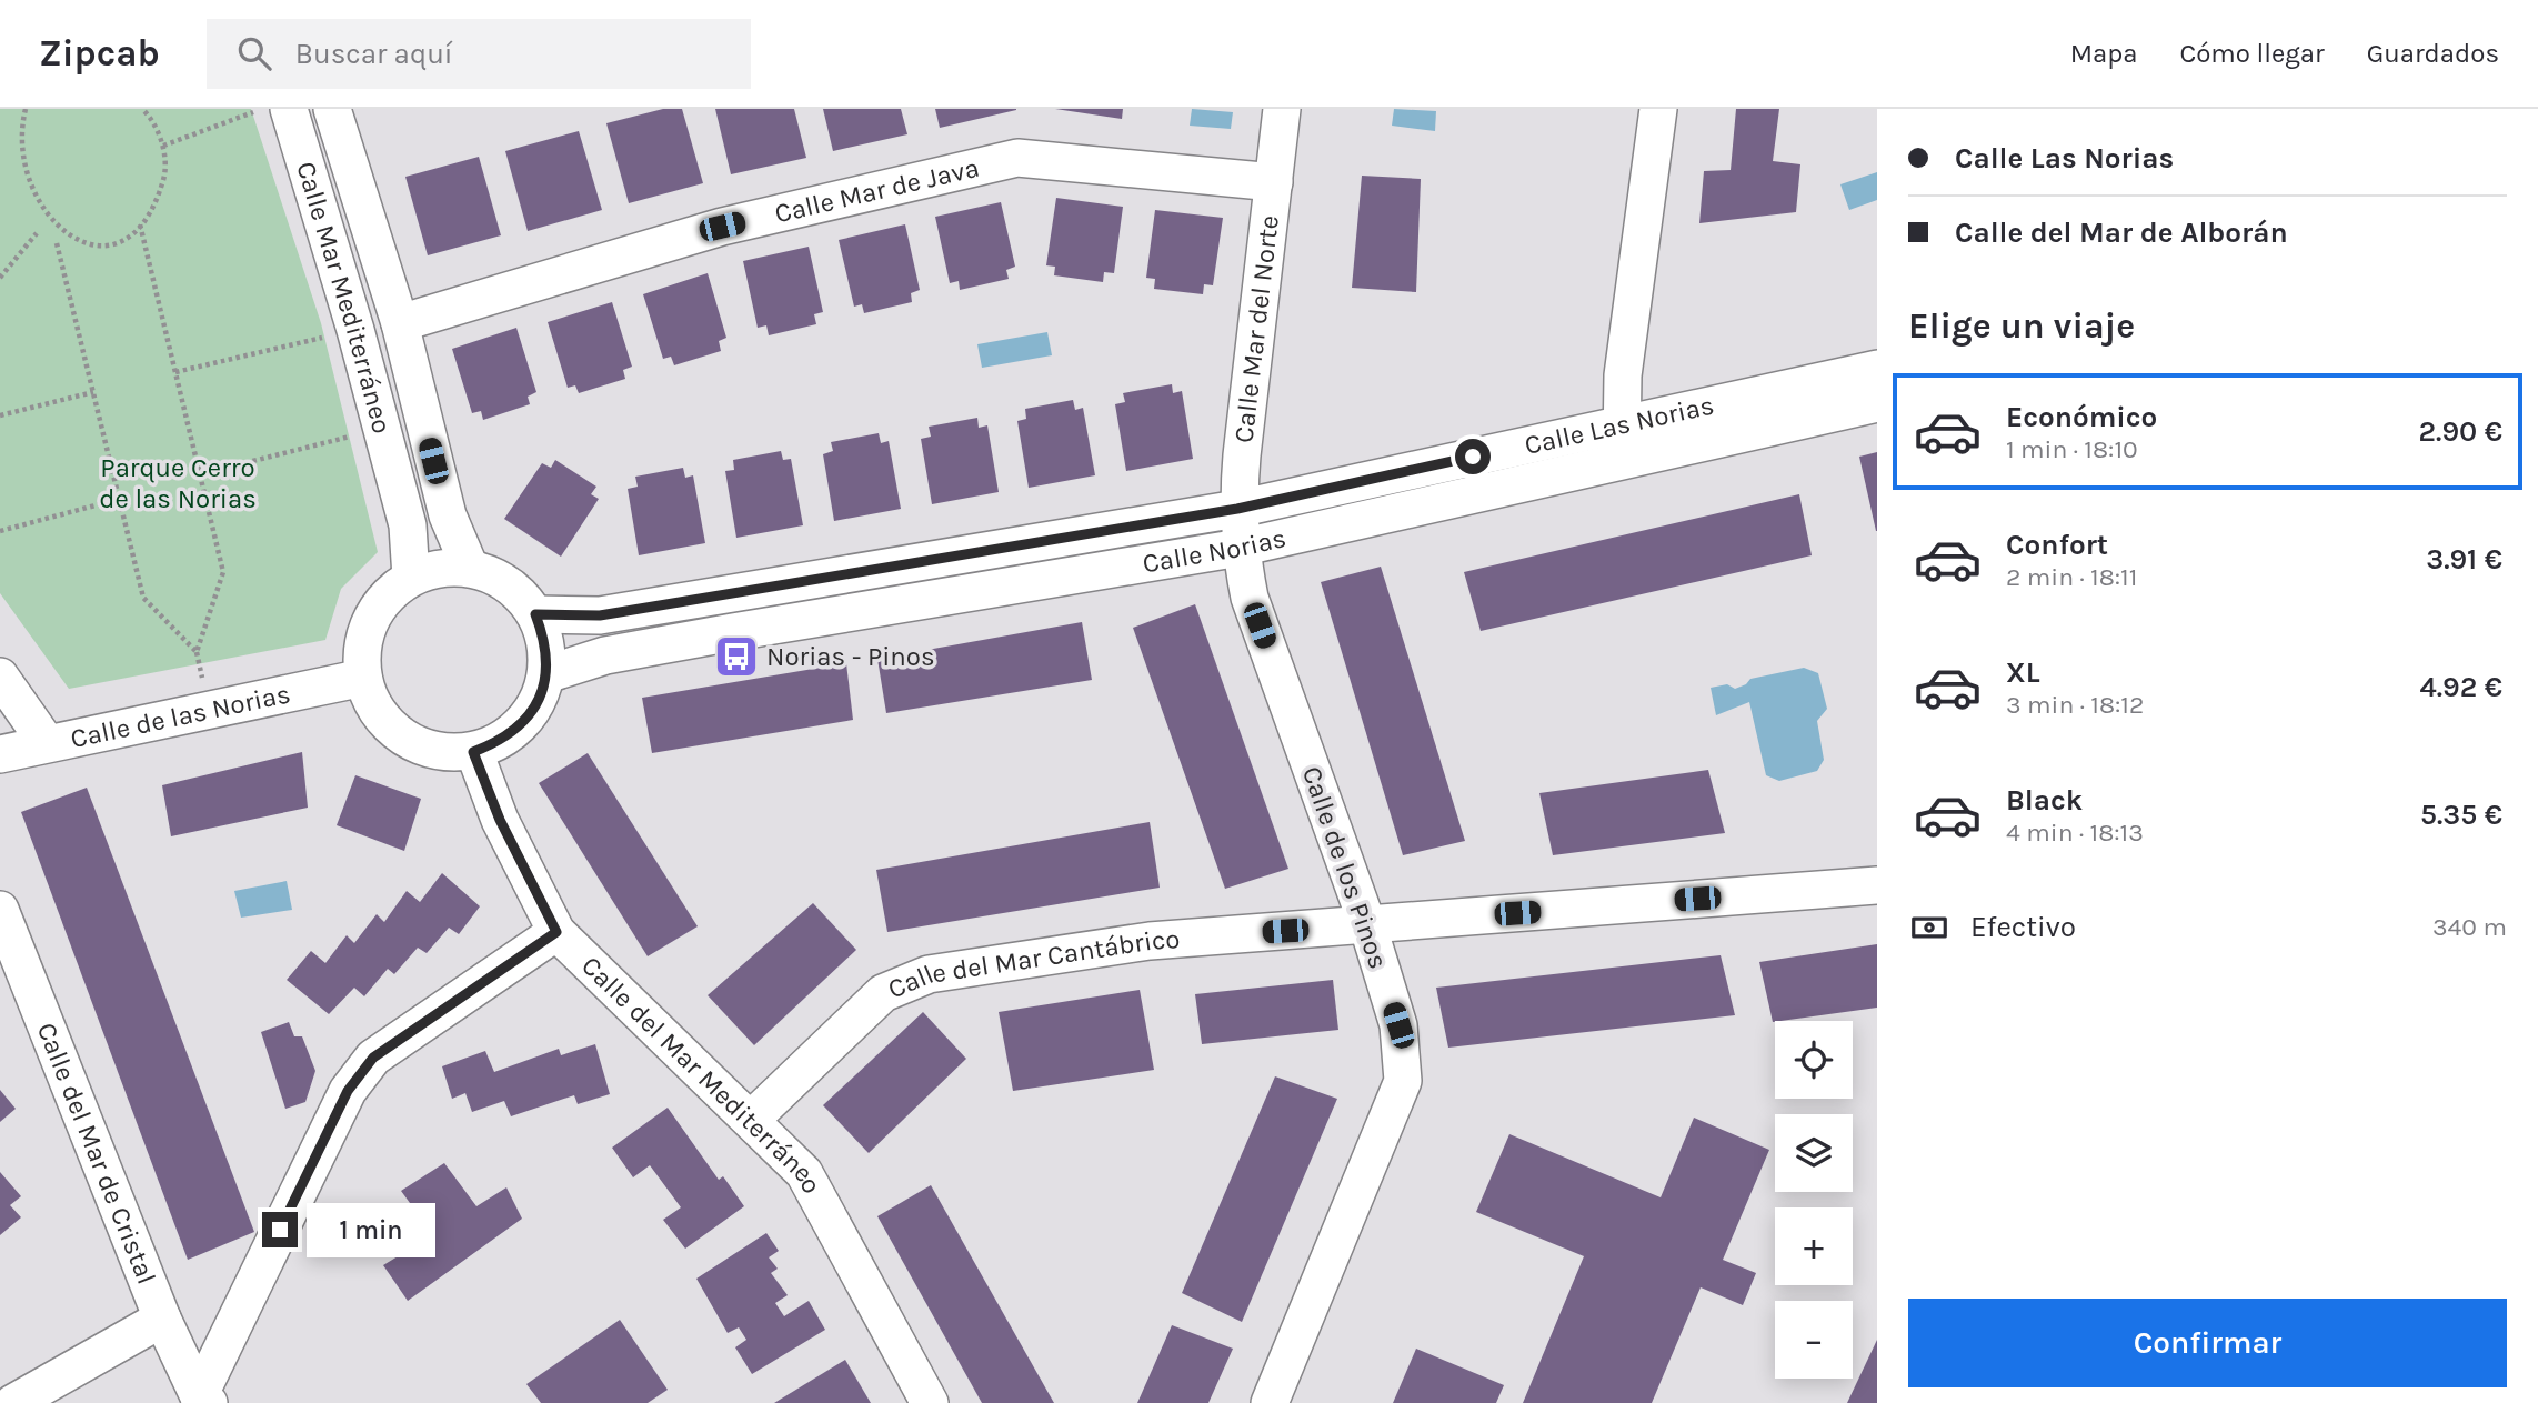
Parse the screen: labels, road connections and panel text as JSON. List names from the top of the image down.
{
  "streets": {
    "street": [
      "Calle Mar de Java",
      "Calle Mar Mediterráneo",
      "Calle Mar del Norte",
      "Calle Las Norias",
      "Calle Norias",
      "Calle de las Norias",
      "Calle de los Pinos",
      "Calle del Mar Cantábrico",
      "Calle del Mar Mediterráneo",
      "Calle del Mar de Cristal"
    ]
  },
  "crossings": [
    ["Calle Mar de Java", "Calle Mar Mediterráneo"],
    ["Calle Mar de Java", "Calle Mar del Norte"],
    ["Calle Mar Mediterráneo", "Calle Las Norias"],
    ["Calle Mar Mediterráneo", "Calle Norias"],
    ["Calle Mar Mediterráneo", "Calle de las Norias"],
    ["Calle Mar Mediterráneo", "Calle del Mar Mediterráneo"],
    ["Calle Mar del Norte", "Calle Las Norias"],
    ["Calle Mar del Norte", "Calle Norias"],
    ["Calle Mar del Norte", "Calle de los Pinos"],
    ["Calle Las Norias", "Calle Norias"],
    ["Calle Las Norias", "Calle de las Norias"],
    ["Calle Las Norias", "Calle del Mar Mediterráneo"],
    ["Calle Norias", "Calle de las Norias"],
    ["Calle Norias", "Calle de los Pinos"],
    ["Calle Norias", "Calle del Mar Mediterráneo"],
    ["Calle de las Norias", "Calle del Mar Mediterráneo"],
    ["Calle de los Pinos", "Calle del Mar Cantábrico"],
    ["Calle del Mar Cantábrico", "Calle del Mar Mediterráneo"]
  ],
  "parks": ["Parque Cerro de las Norias"],
  "places": {
    "bus stop": ["Norias - Pinos"]
  },
  "page": {
    "header": "Zipcab",
    "search": "Buscar aquí",
    "nav": ["Mapa", "Cómo llegar", "Guardados"],
    "banner": ["Calle Las Norias", "Calle del Mar de Alborán"],
    "heading": "Elige un viaje",
    "list": [
      {
        "name": "Económico",
        "note": "1 min · 18:10",
        "value": "2.90 €"
      },
      {
        "name": "Confort",
        "note": "2 min · 18:11",
        "value": "3.91 €"
      },
      {
        "name": "XL",
        "note": "3 min · 18:12",
        "value": "4.92 €"
      },
      {
        "name": "Black",
        "note": "4 min · 18:13",
        "value": "5.35 €"
      }
    ],
    "pay": ["Efectivo", "340 m"],
    "map_buttons": ["+", "−"],
    "bubble": "1 min",
    "buttons": "Confirmar"
  }
}
